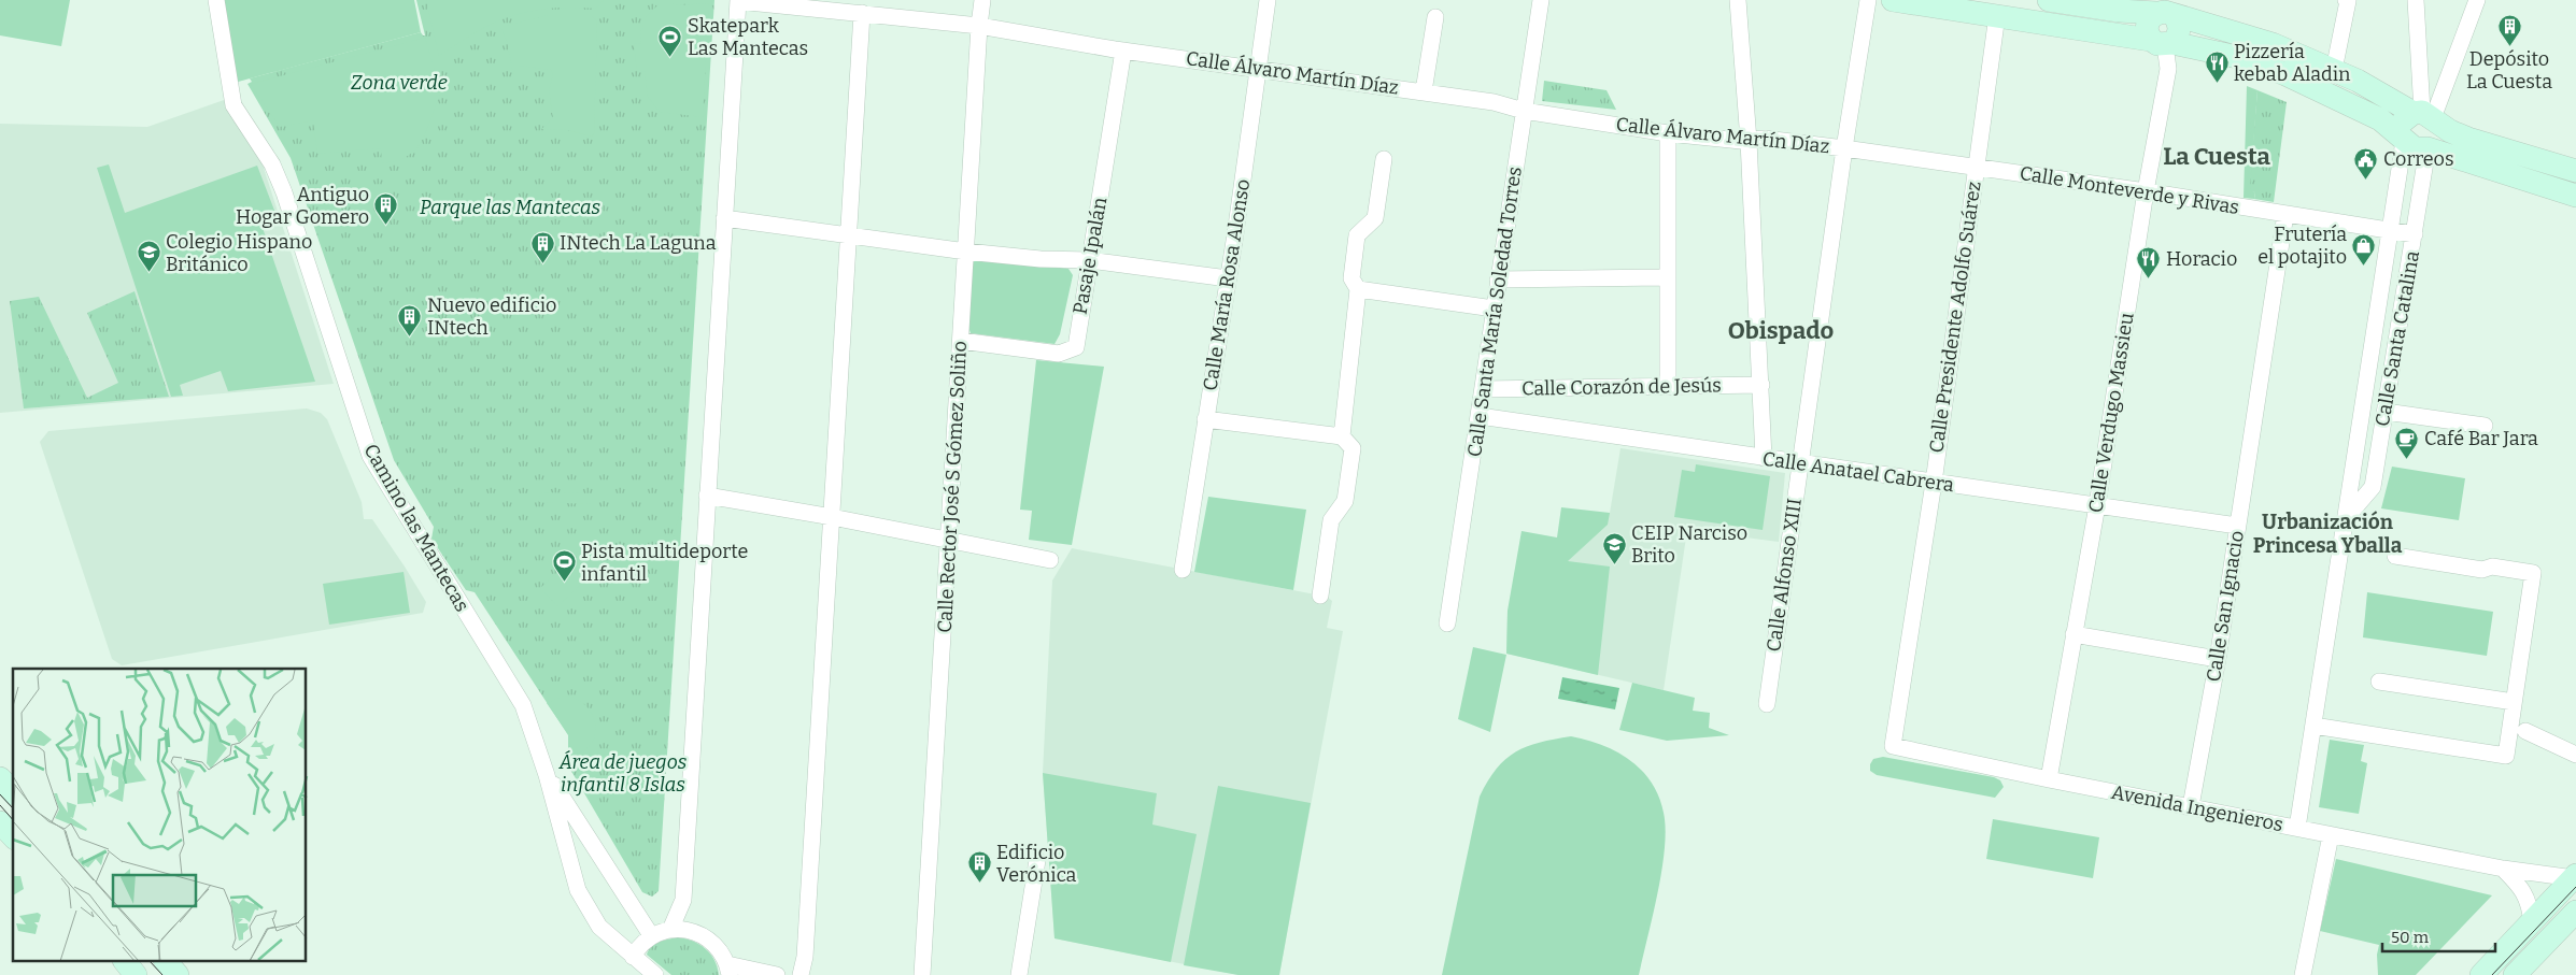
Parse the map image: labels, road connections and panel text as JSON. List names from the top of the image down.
{
  "streets": {
    "street": [
      "Calle Álvaro Martín Díaz",
      "Calle Monteverde y Rivas",
      "Pasaje Ipalán",
      "Calle María Rosa Alonso",
      "Calle Santa María Soledad Torres",
      "Calle Presidente Adolfo Suárez",
      "Calle Santa Catalina",
      "Calle Corazón de Jesús",
      "Calle Verdugo Massieu",
      "Calle Anatael Cabrera",
      "Calle Rector José S Gómez Soliño",
      "Camino las Mantecas",
      "Calle Alfonso XIII",
      "Calle San Ignacio",
      "Avenida Ingenieros"
    ]
  },
  "crossings": [
    ["Calle Álvaro Martín Díaz", "Calle Monteverde y Rivas"],
    ["Calle Álvaro Martín Díaz", "Pasaje Ipalán"],
    ["Calle Álvaro Martín Díaz", "Calle María Rosa Alonso"],
    ["Calle Álvaro Martín Díaz", "Calle Santa María Soledad Torres"],
    ["Calle Álvaro Martín Díaz", "Calle Rector José S Gómez Soliño"],
    ["Calle Álvaro Martín Díaz", "Calle Alfonso XIII"],
    ["Calle Monteverde y Rivas", "Calle Presidente Adolfo Suárez"],
    ["Calle Monteverde y Rivas", "Calle Santa Catalina"],
    ["Calle Monteverde y Rivas", "Calle Verdugo Massieu"],
    ["Calle Monteverde y Rivas", "Calle Alfonso XIII"],
    ["Calle Monteverde y Rivas", "Calle San Ignacio"],
    ["Pasaje Ipalán", "Calle Rector José S Gómez Soliño"],
    ["Calle Santa María Soledad Torres", "Calle Corazón de Jesús"],
    ["Calle Santa María Soledad Torres", "Calle Anatael Cabrera"],
    ["Calle Presidente Adolfo Suárez", "Calle Anatael Cabrera"],
    ["Calle Presidente Adolfo Suárez", "Avenida Ingenieros"],
    ["Calle Santa Catalina", "Avenida Ingenieros"],
    ["Calle Verdugo Massieu", "Calle Anatael Cabrera"],
    ["Calle Verdugo Massieu", "Avenida Ingenieros"],
    ["Calle Anatael Cabrera", "Calle Alfonso XIII"],
    ["Calle Anatael Cabrera", "Calle San Ignacio"],
    ["Calle San Ignacio", "Avenida Ingenieros"]
  ],
  "districts": ["La Cuesta", "Obispado", "Urbanización Princesa Yballa"],
  "parks": ["Zona verde", "Parque las Mantecas", "Área de juegos infantil 8 Islas"],
  "places": {
    "building": [
      "Depósito La Cuesta",
      "Antiguo Hogar Gomero",
      "INtech La Laguna",
      "Nuevo edificio INtech",
      "Edificio Verónica"
    ],
    "sports": ["Skatepark Las Mantecas", "Pista multideporte infantil"],
    "restaurant": ["Pizzería kebab Aladin", "Horacio"],
    "public building": ["Correos"],
    "shop": ["Frutería el potajito"],
    "school or university": ["Colegio Hispano Británico", "CEIP Narciso Brito"],
    "cafe": ["Café Bar Jara"]
  },
  "scale_bar": "50 m"
}
